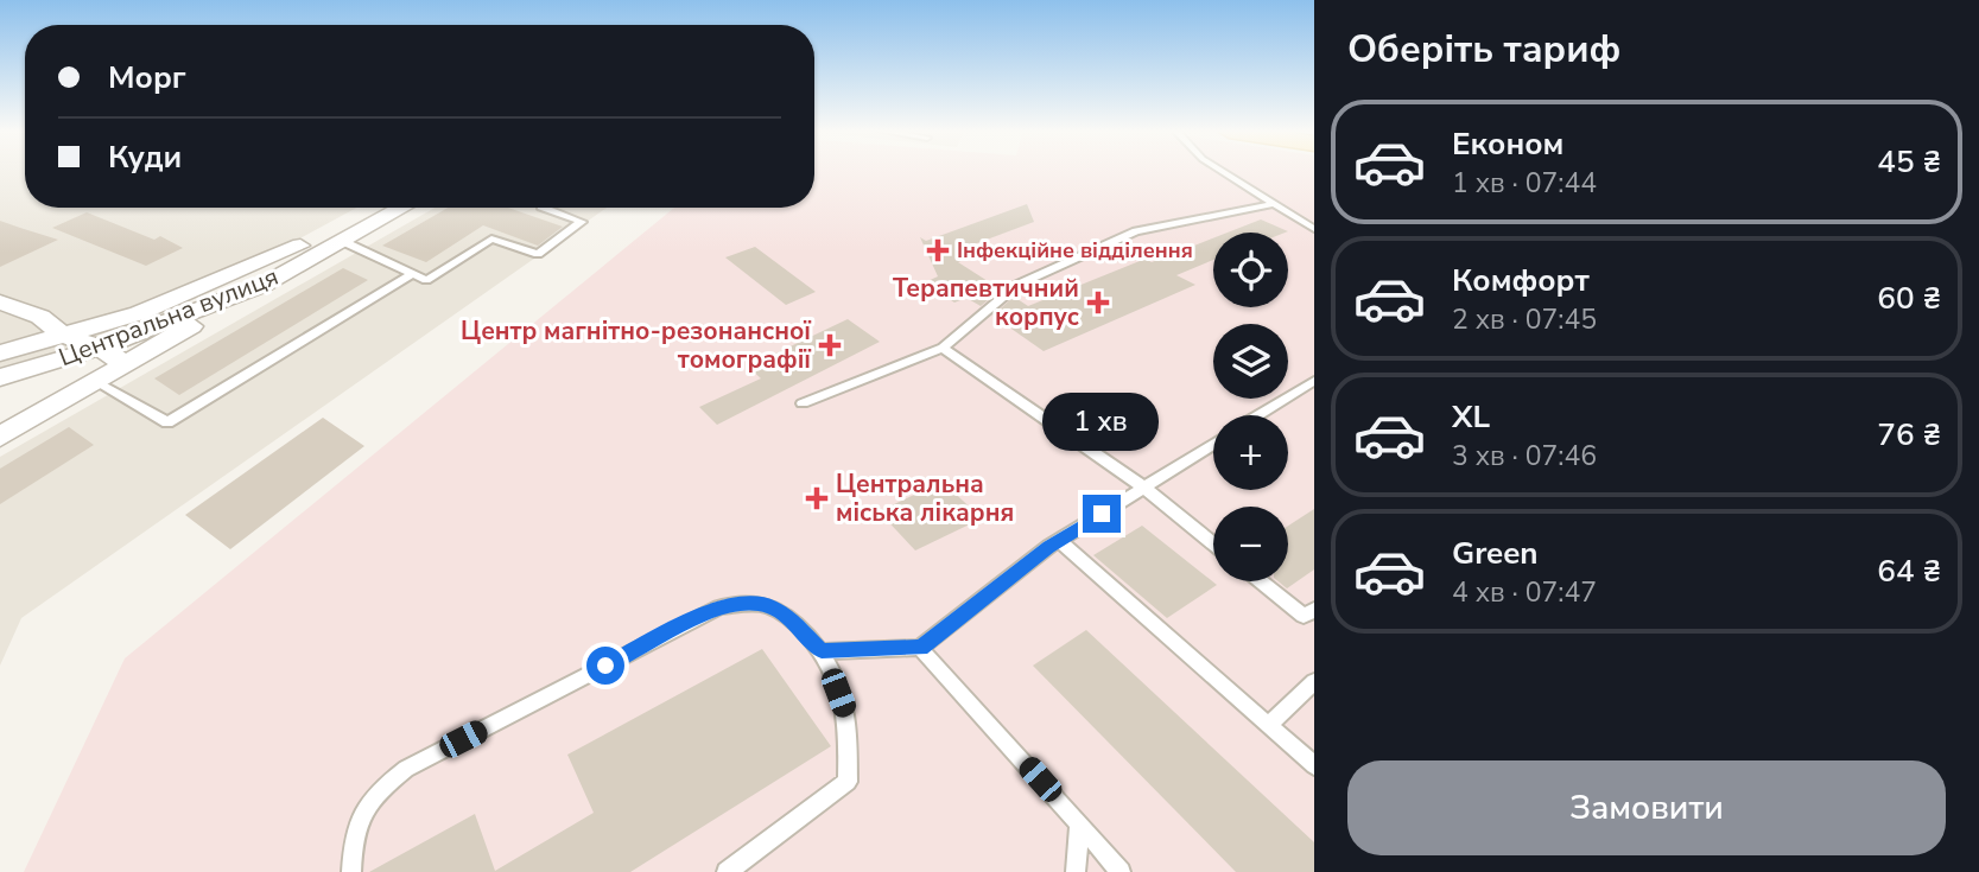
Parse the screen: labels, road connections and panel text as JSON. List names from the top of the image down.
{
  "streets": {
    "street": ["Центральна вулиця"]
  },
  "places": {
    "health": [
      "Інфекційне відділення",
      "Терапевтичний корпус",
      "Центр магнітно-резонансної томографії",
      "Центральна міська лікарня"
    ]
  },
  "page": {
    "heading": "Оберіть тариф",
    "banner": ["Морг", "Куди"],
    "list": [
      {
        "name": "Економ",
        "note": "1 хв · 07:44",
        "value": "45 ₴"
      },
      {
        "name": "Комфорт",
        "note": "2 хв · 07:45",
        "value": "60 ₴"
      },
      {
        "name": "XL",
        "note": "3 хв · 07:46",
        "value": "76 ₴"
      },
      {
        "name": "Green",
        "note": "4 хв · 07:47",
        "value": "64 ₴"
      }
    ],
    "map_buttons": ["+", "−"],
    "bubble": "1 хв",
    "buttons": "Замовити"
  }
}
